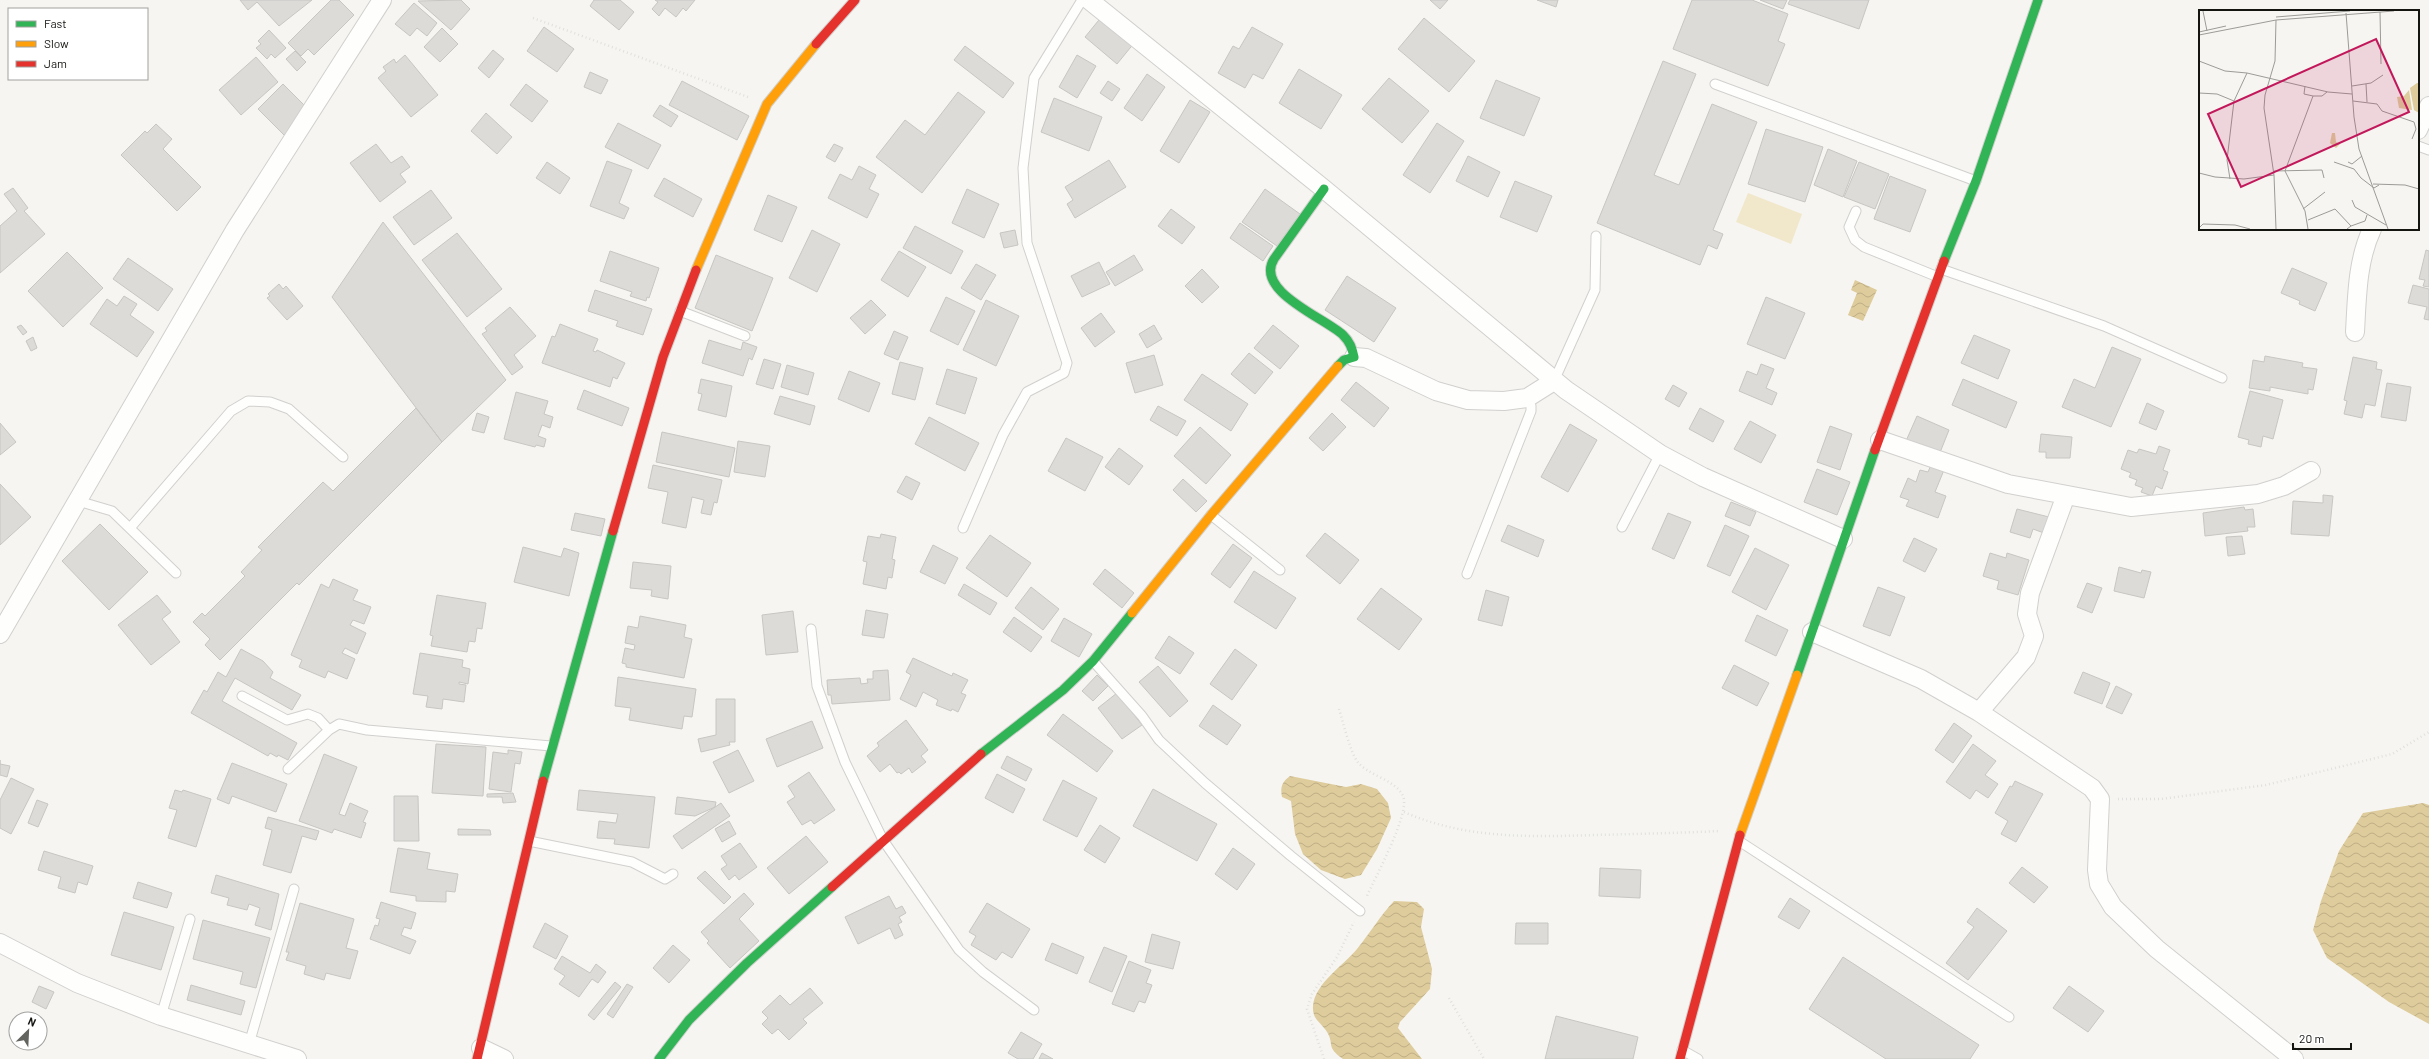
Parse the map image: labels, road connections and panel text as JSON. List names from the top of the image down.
{
  "legend": ["Fast", "Slow", "Jam"],
  "scale_bar": "20 m",
  "north": "top right"
}
